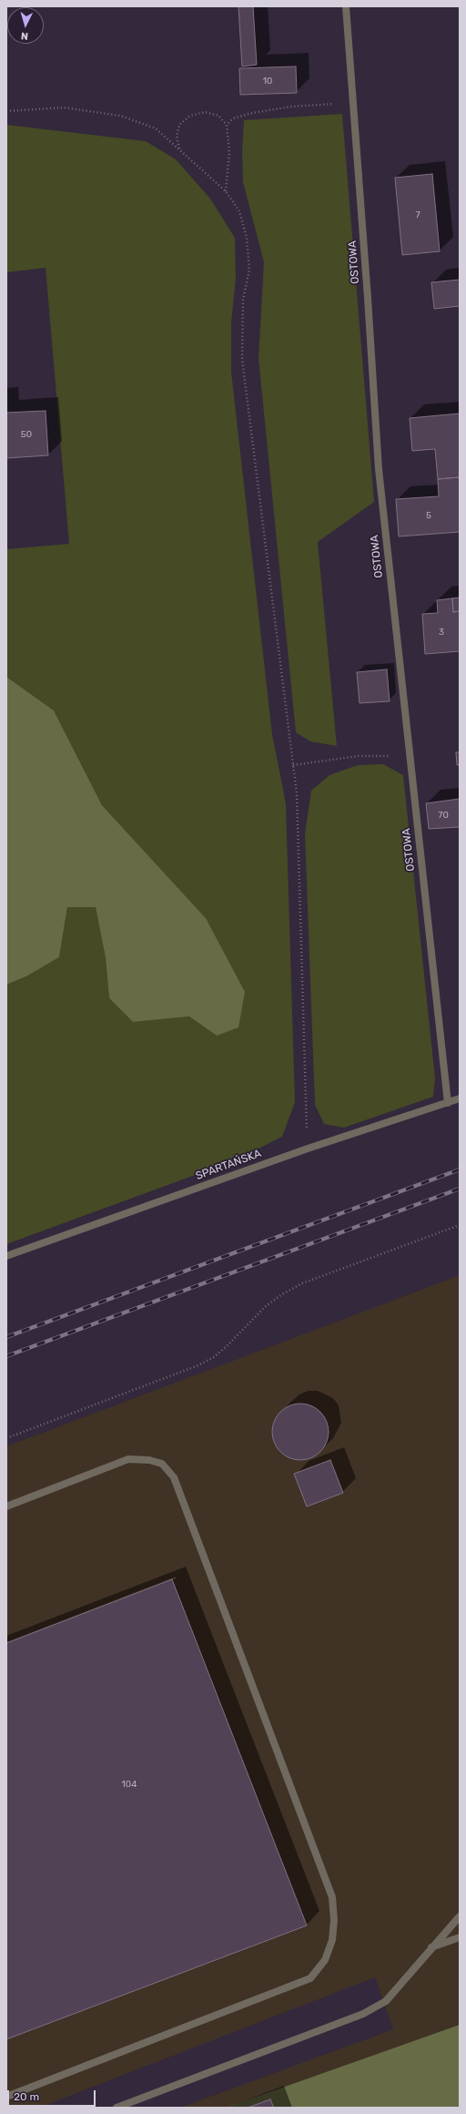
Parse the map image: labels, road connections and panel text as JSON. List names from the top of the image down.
{
  "streets": {
    "street": ["OSTOWA", "SPARTAŃSKA"]
  },
  "crossings": [
    ["OSTOWA", "SPARTAŃSKA"]
  ],
  "house_numbers": [
    "10",
    "7",
    "50",
    "5",
    "3",
    "70",
    "104"
  ],
  "scale_bar": "20 m",
  "north": "bottom"
}
